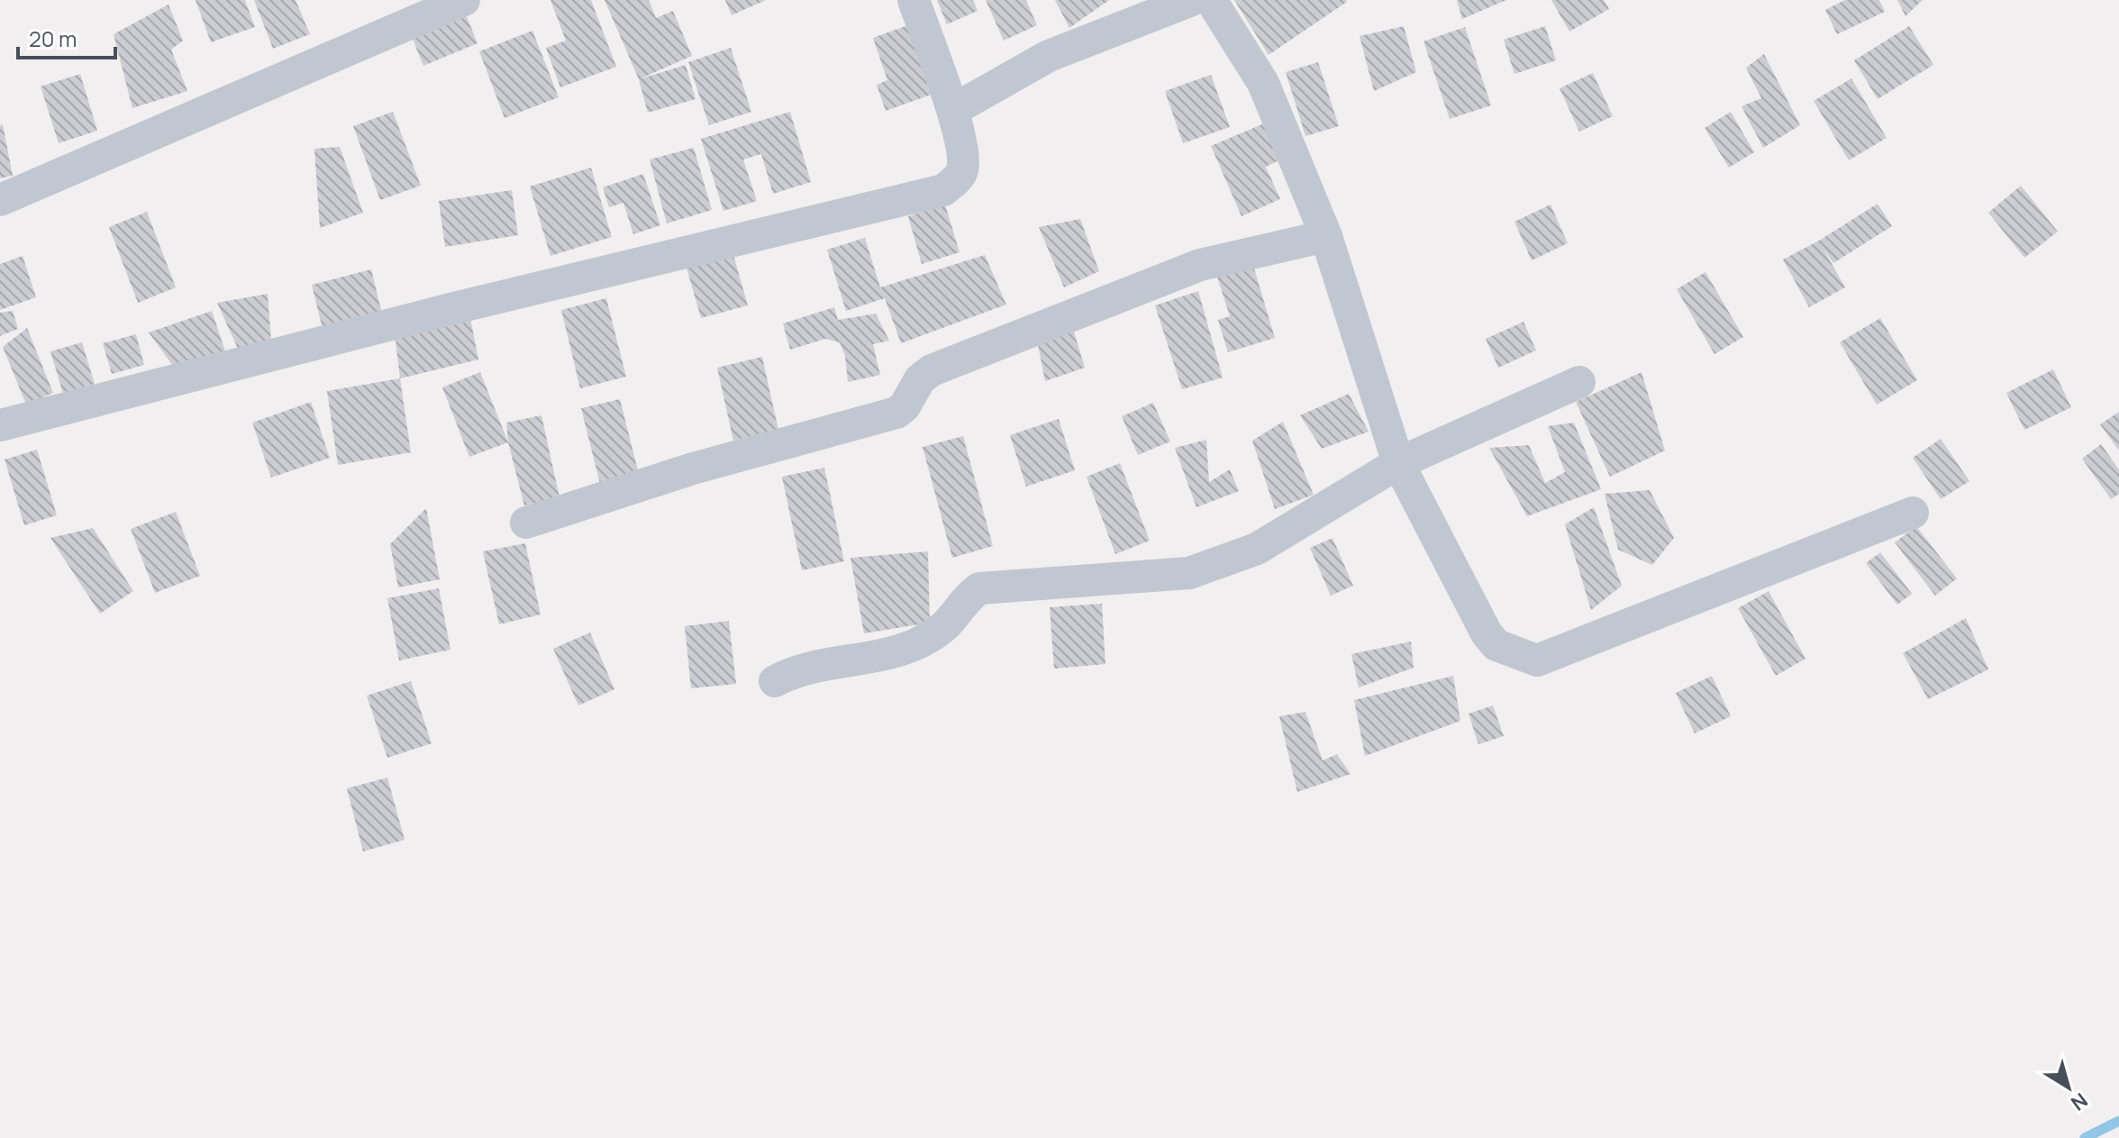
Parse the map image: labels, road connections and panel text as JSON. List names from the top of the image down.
{
  "scale_bar": "20 m",
  "north": "bottom right"
}
